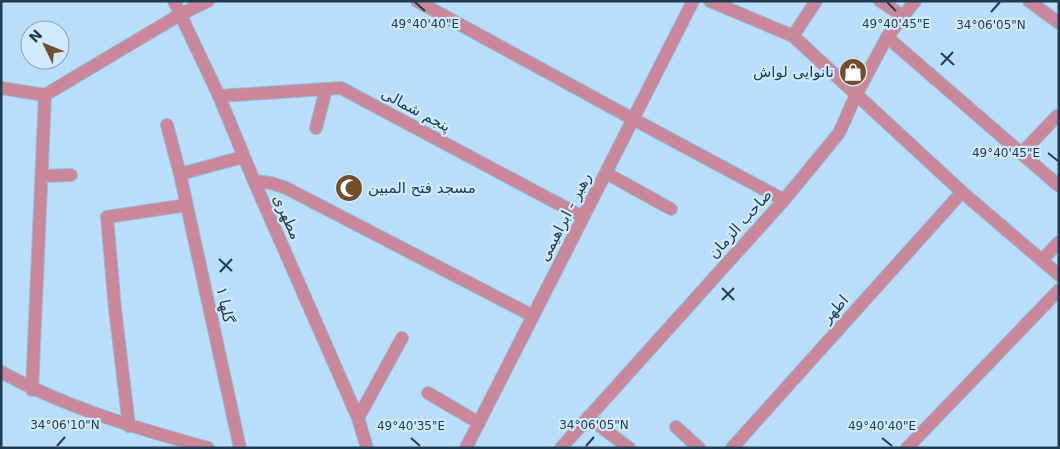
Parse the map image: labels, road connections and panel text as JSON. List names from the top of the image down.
{
  "streets": {
    "street": [
      "پنجم شمالی",
      "مطهری",
      "رهبر - ابراهیمی",
      "صاحب الزمان",
      "گلها ۱",
      "اطهر"
    ]
  },
  "crossings": [
    ["پنجم شمالی", "مطهری"],
    ["پنجم شمالی", "رهبر - ابراهیمی"]
  ],
  "places": {
    "shop": ["نانوایی لواش"],
    "mosque": ["مسجد فتح المبین"]
  },
  "north": "top left",
  "coordinates": [
    "49°40'40\"E",
    "49°40'45\"E",
    "34°06'05\"N",
    "34°06'10\"N",
    "49°40'35\"E"
  ]
}
